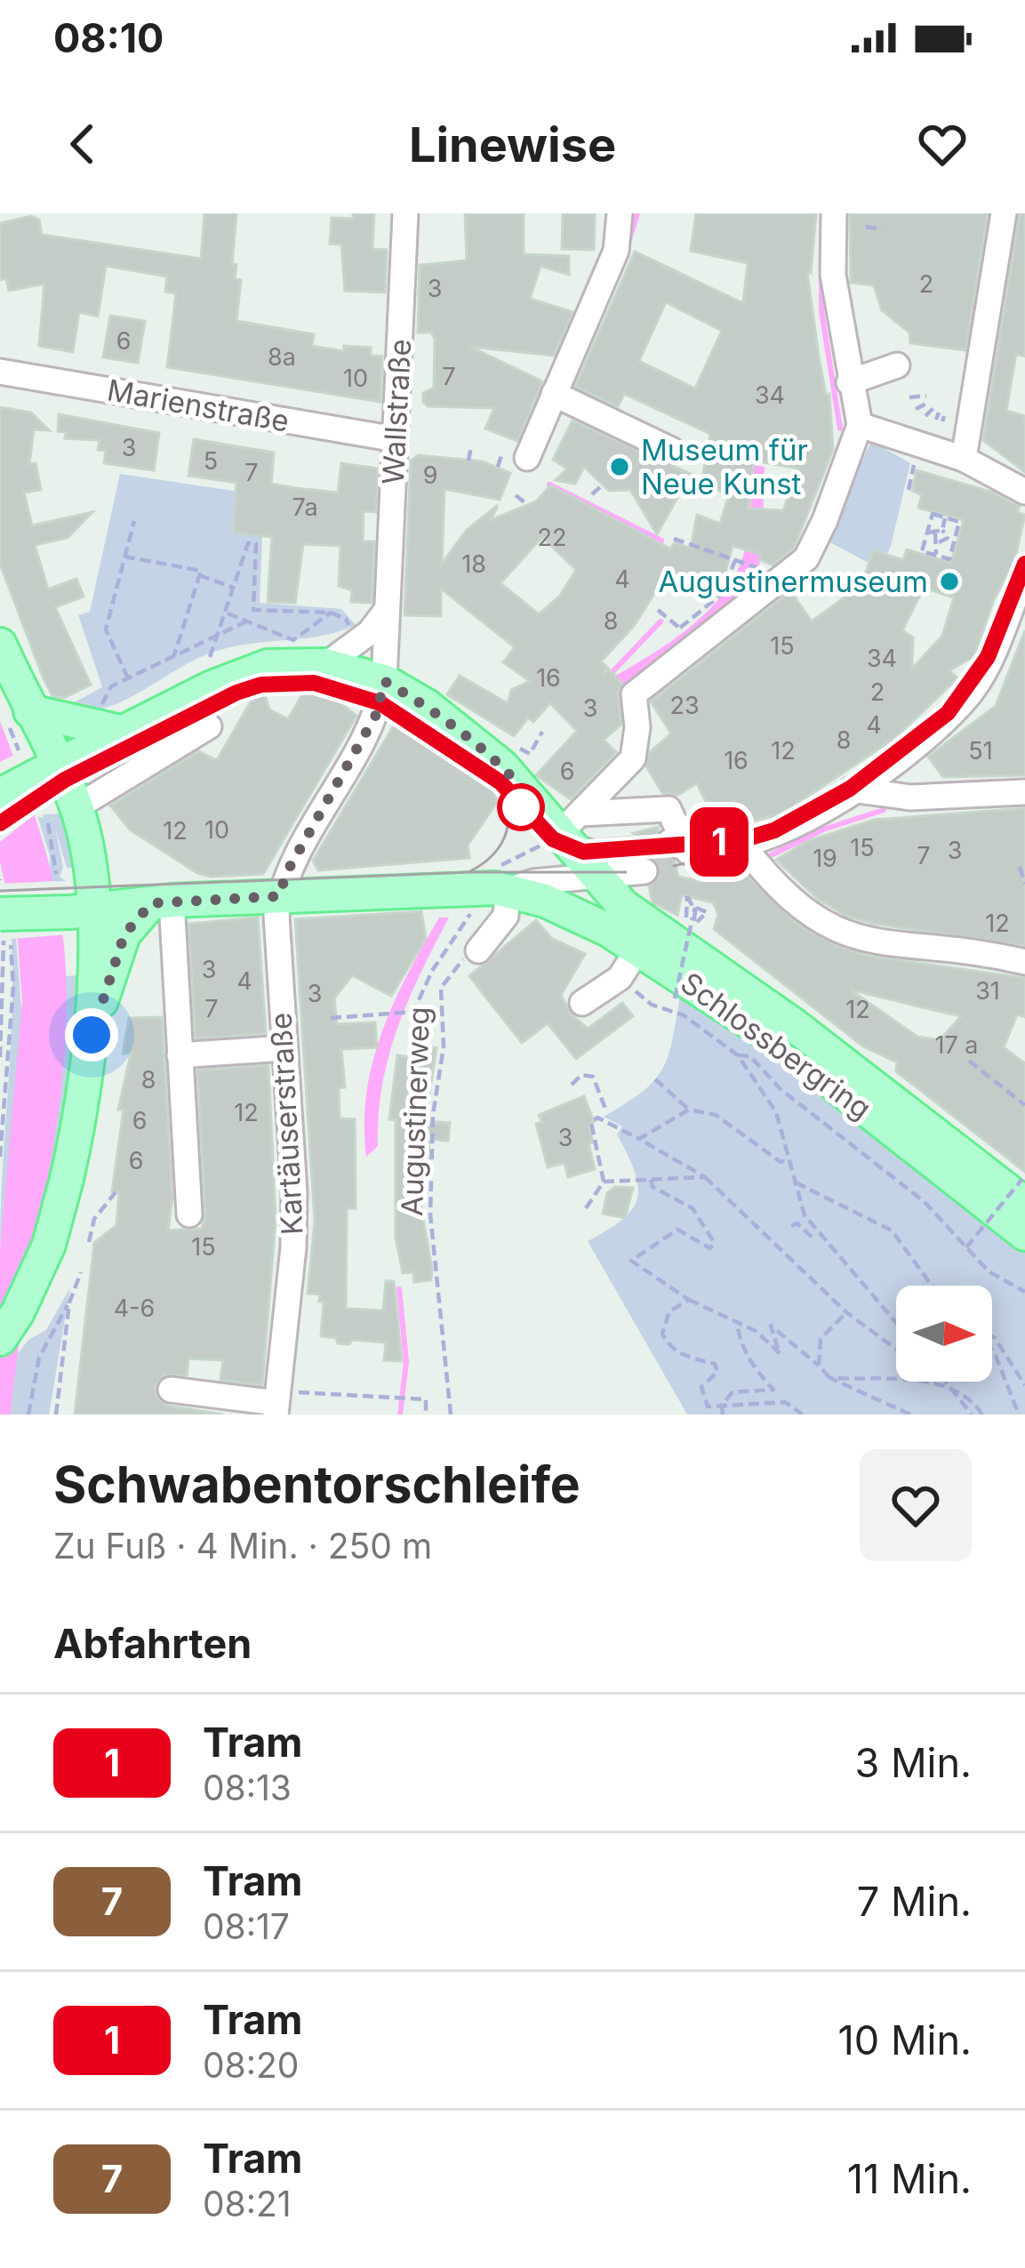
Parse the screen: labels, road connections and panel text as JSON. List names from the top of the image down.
{
  "streets": {
    "main road": ["Schlossbergring"],
    "street": ["Marienstraße", "Wallstraße", "Kartäuserstraße"],
    "path": ["Augustinerweg"]
  },
  "crossings": [
    ["Marienstraße", "Wallstraße"],
    ["Wallstraße", "Schlossbergring"],
    ["Wallstraße", "Kartäuserstraße"]
  ],
  "places": ["Museum für Neue Kunst", "Augustinermuseum"],
  "lines": ["tram line 1"],
  "house_numbers": [
    "2",
    "3",
    "6",
    "8a",
    "7",
    "10",
    "34",
    "3",
    "5",
    "7",
    "9",
    "7a",
    "22",
    "18",
    "4",
    "8",
    "15",
    "34",
    "16",
    "2",
    "23",
    "3",
    "4",
    "8",
    "12",
    "51",
    "16",
    "6",
    "10",
    "12",
    "15",
    "3",
    "7",
    "19",
    "12",
    "3",
    "4",
    "31",
    "3",
    "7",
    "12",
    "17 a",
    "8",
    "12",
    "6",
    "3",
    "6",
    "15",
    "4-6"
  ],
  "north": "right",
  "page": {
    "status": "08:10",
    "header": "Linewise",
    "on_map": "1",
    "heading": [
      ["Schwabentorschleife", "Zu Fuß · 4 Min. · 250 m"],
      "Abfahrten"
    ],
    "list": [
      {
        "mark": "1",
        "name": "Tram",
        "note": "08:13",
        "value": "3 Min."
      },
      {
        "mark": "7",
        "name": "Tram",
        "note": "08:17",
        "value": "7 Min."
      },
      {
        "mark": "1",
        "name": "Tram",
        "note": "08:20",
        "value": "10 Min."
      },
      {
        "mark": "7",
        "name": "Tram",
        "note": "08:21",
        "value": "11 Min."
      }
    ]
  }
}
